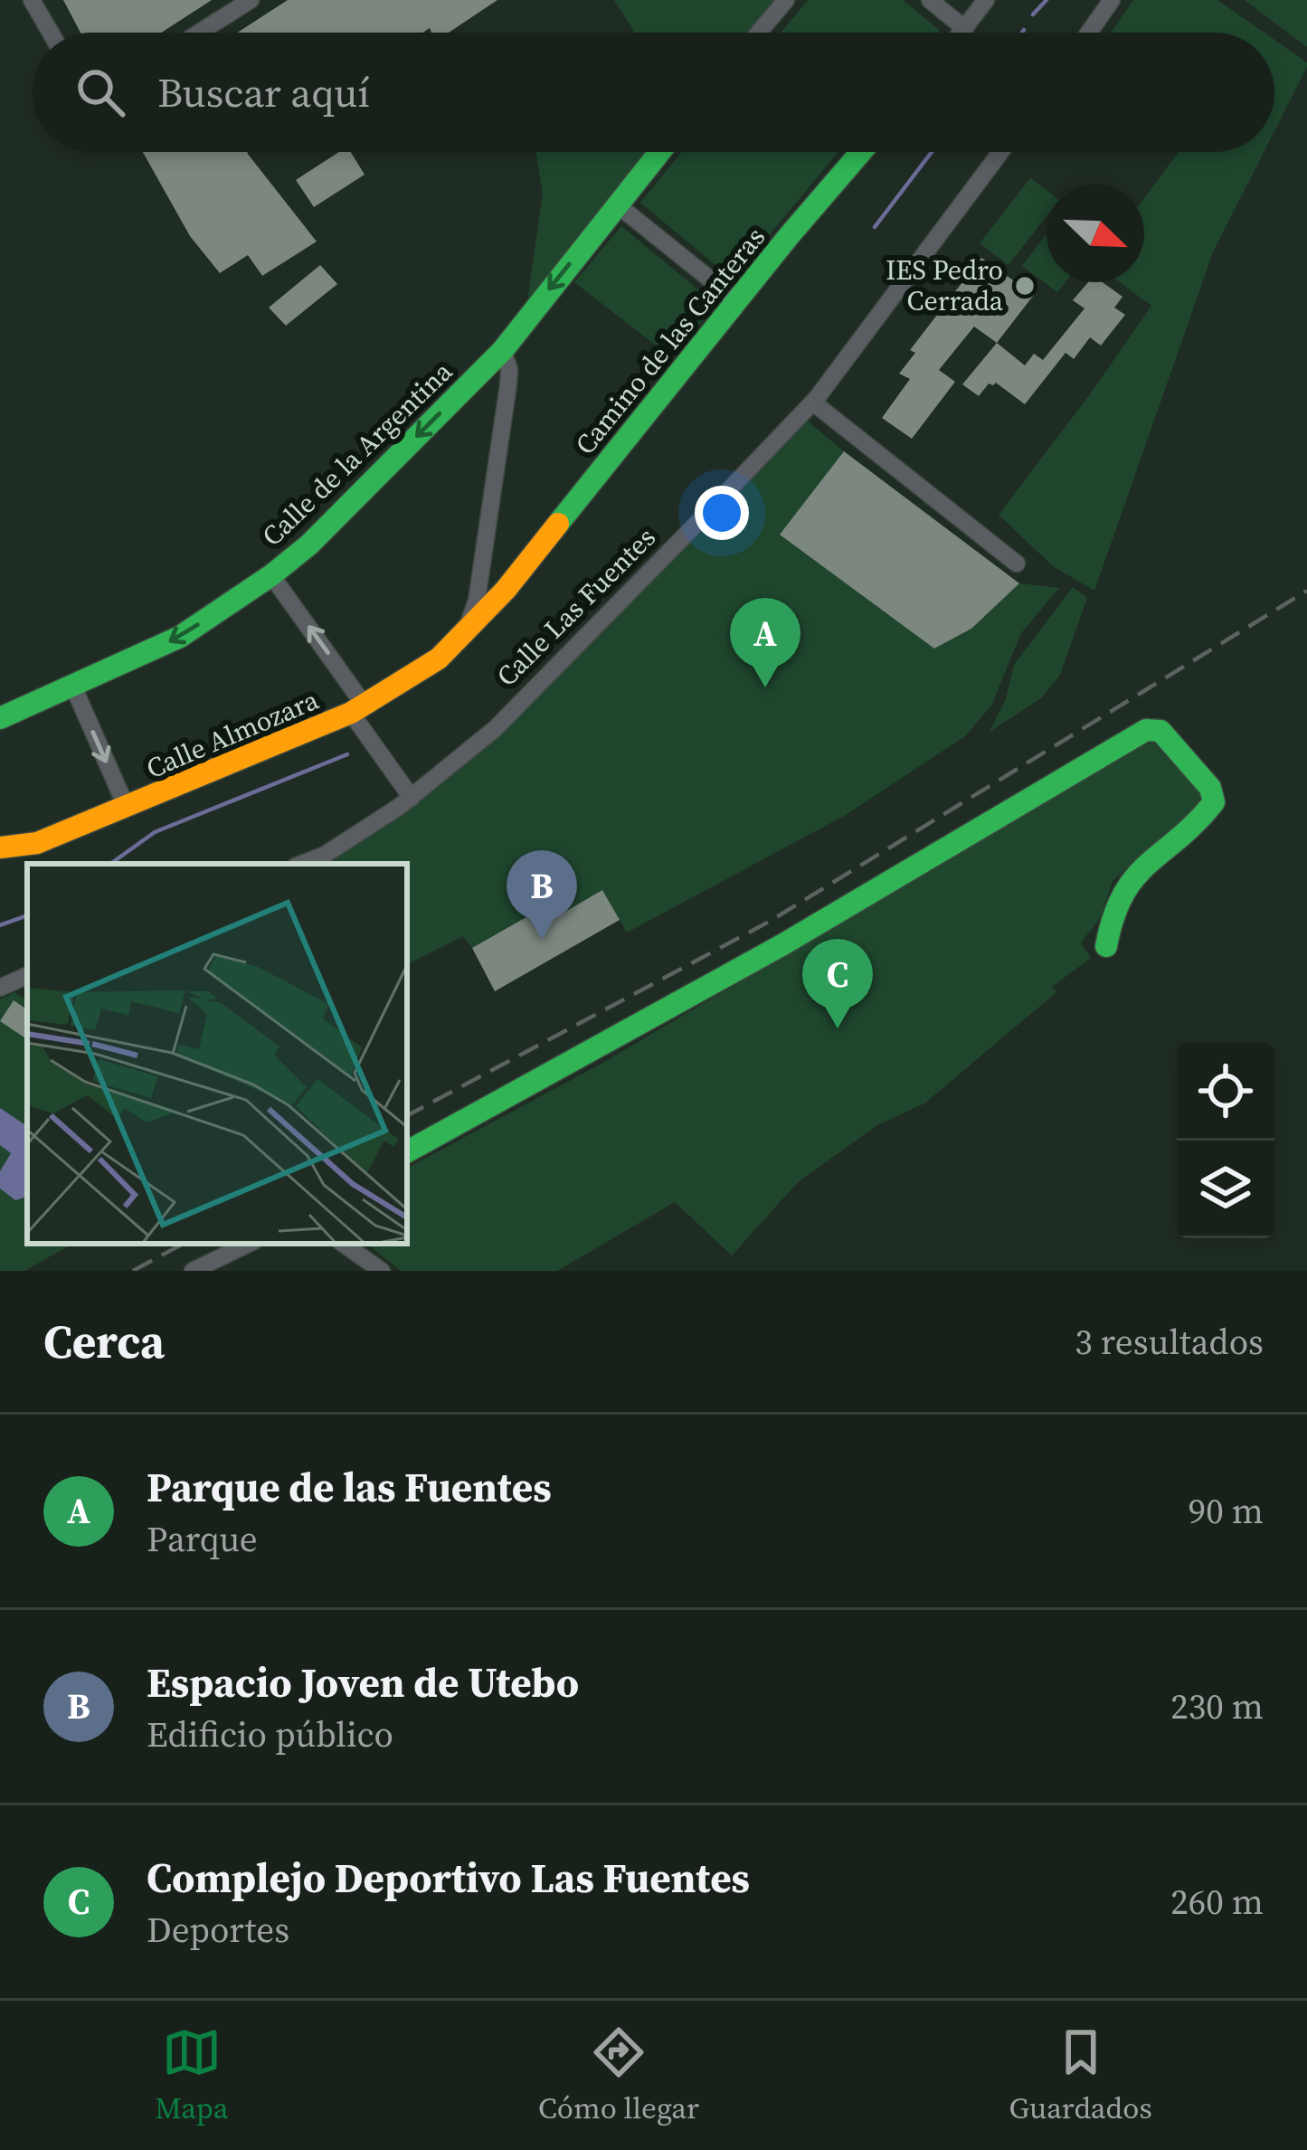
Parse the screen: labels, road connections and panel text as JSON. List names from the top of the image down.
{
  "streets": {
    "street": [
      "Camino de las Canteras",
      "Calle de la Argentina",
      "Calle Las Fuentes",
      "Calle Almozara"
    ]
  },
  "crossings": [
    ["Camino de las Canteras", "Calle Almozara"]
  ],
  "one_way": ["Calle de la Argentina"],
  "places": ["IES Pedro Cerrada"],
  "north": "bottom right",
  "page": {
    "search": "Buscar aquí",
    "pins": ["A", "B", "C"],
    "heading": ["Cerca", "3 resultados"],
    "list": [
      {
        "mark": "A",
        "name": "Parque de las Fuentes",
        "note": "Parque",
        "value": "90 m"
      },
      {
        "mark": "B",
        "name": "Espacio Joven de Utebo",
        "note": "Edificio público",
        "value": "230 m"
      },
      {
        "mark": "C",
        "name": "Complejo Deportivo Las Fuentes",
        "note": "Deportes",
        "value": "260 m"
      }
    ],
    "nav": ["Mapa", "Cómo llegar", "Guardados"]
  }
}
